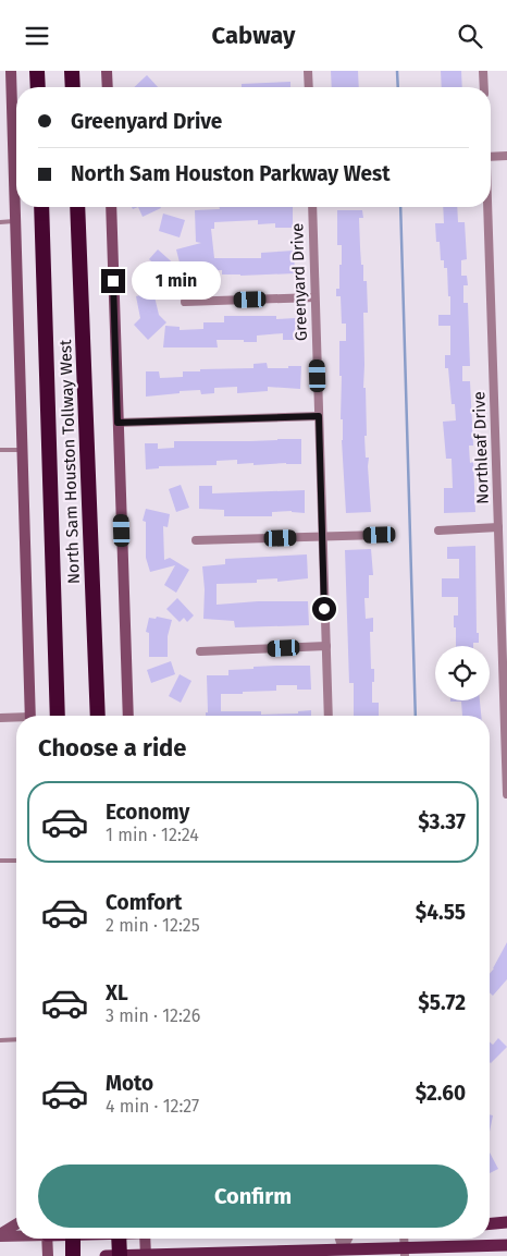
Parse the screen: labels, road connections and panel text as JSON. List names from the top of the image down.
{
  "streets": {
    "highway": ["North Sam Houston Tollway West"],
    "street": ["Greenyard Drive", "Northleaf Drive"]
  },
  "page": {
    "header": "Cabway",
    "banner": ["Greenyard Drive", "North Sam Houston Parkway West"],
    "bubble": "1 min",
    "heading": "Choose a ride",
    "list": [
      {
        "name": "Economy",
        "note": "1 min · 12:24",
        "value": "$3.37"
      },
      {
        "name": "Comfort",
        "note": "2 min · 12:25",
        "value": "$4.55"
      },
      {
        "name": "XL",
        "note": "3 min · 12:26",
        "value": "$5.72"
      },
      {
        "name": "Moto",
        "note": "4 min · 12:27",
        "value": "$2.60"
      }
    ],
    "buttons": "Confirm"
  }
}
